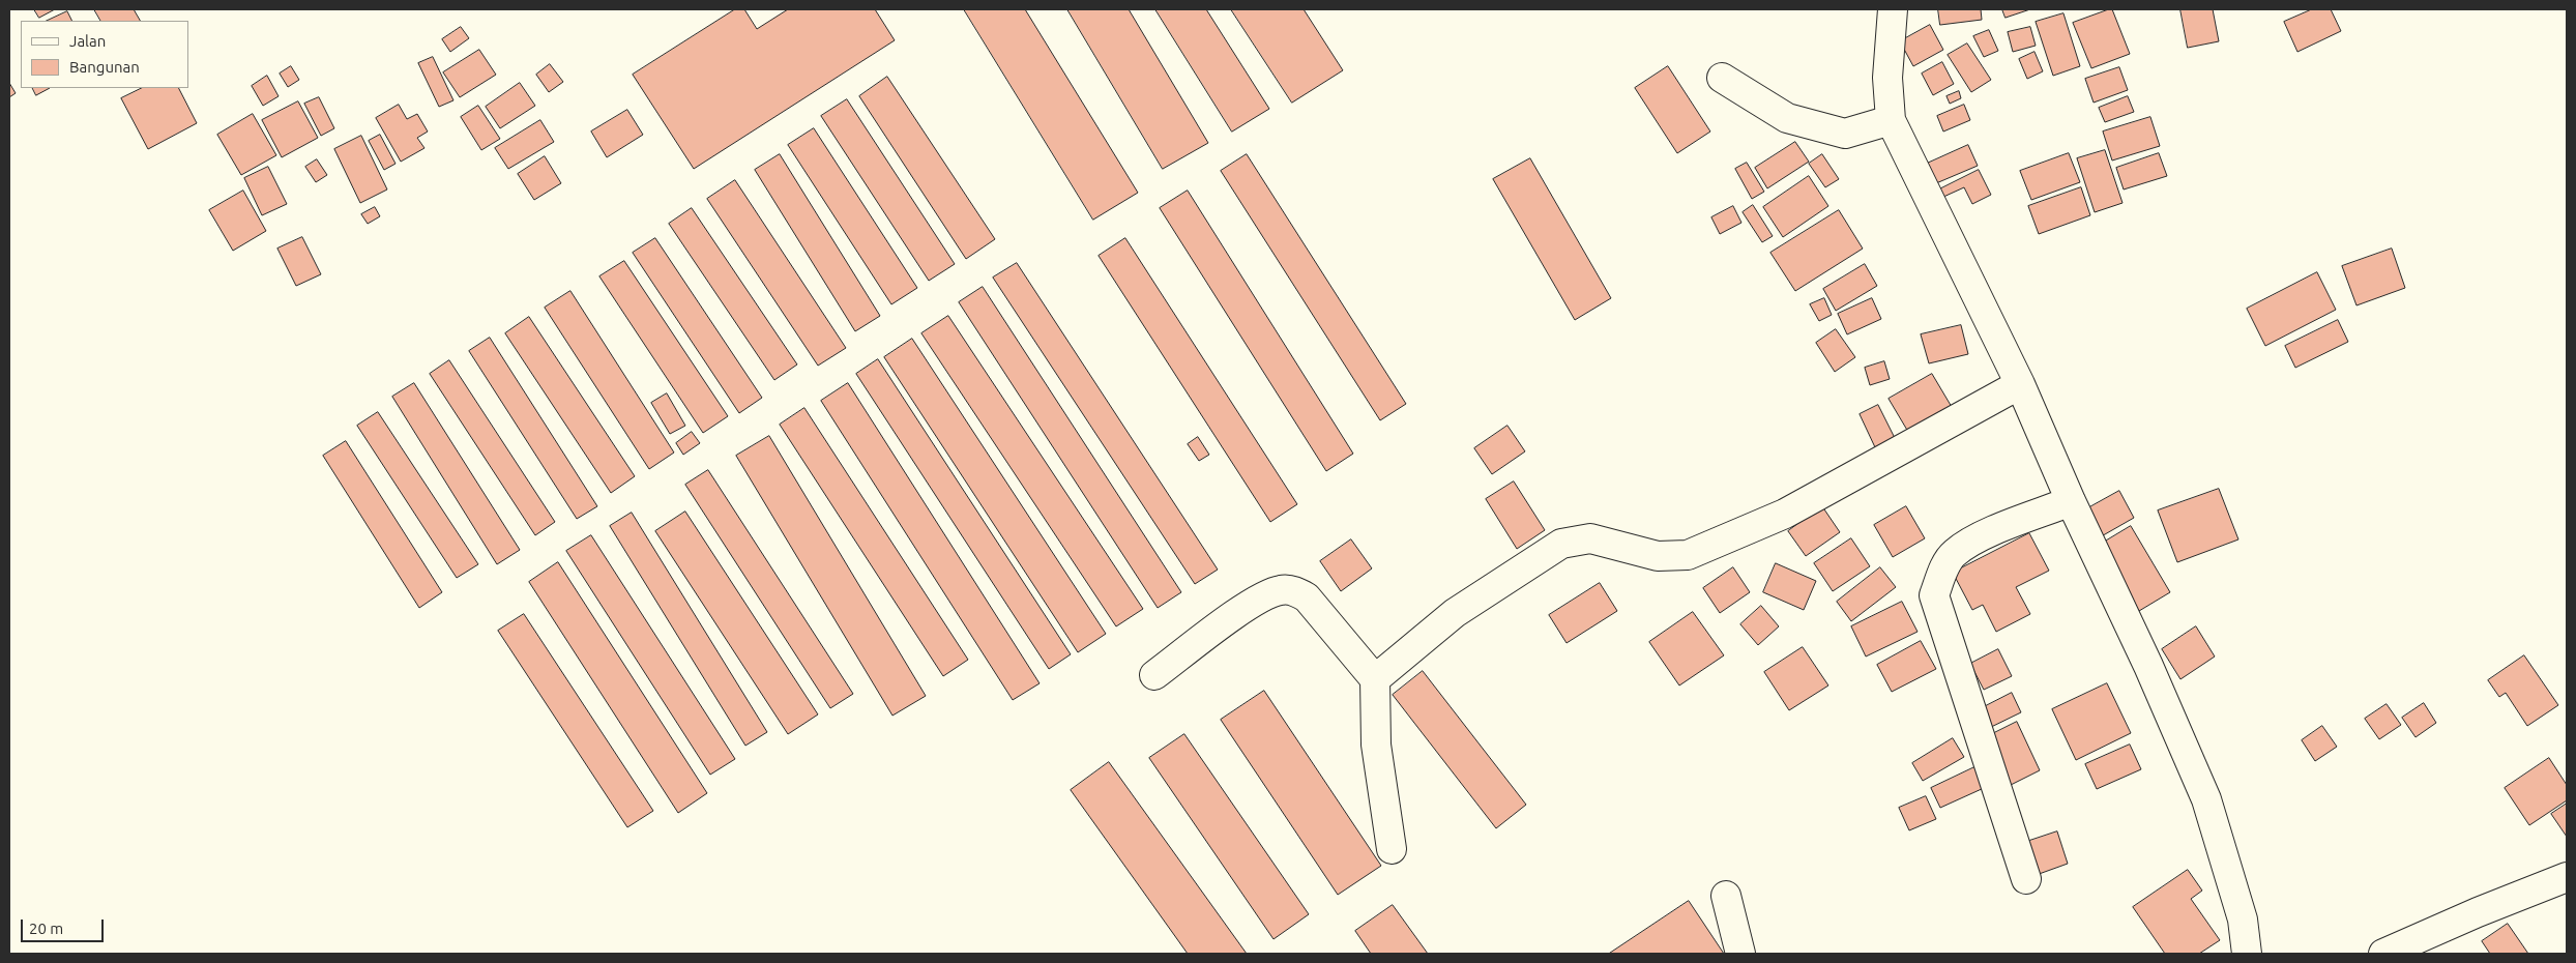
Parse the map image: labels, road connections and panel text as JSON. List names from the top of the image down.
{
  "legend": ["Jalan", "Bangunan"],
  "scale_bar": "20 m"
}
